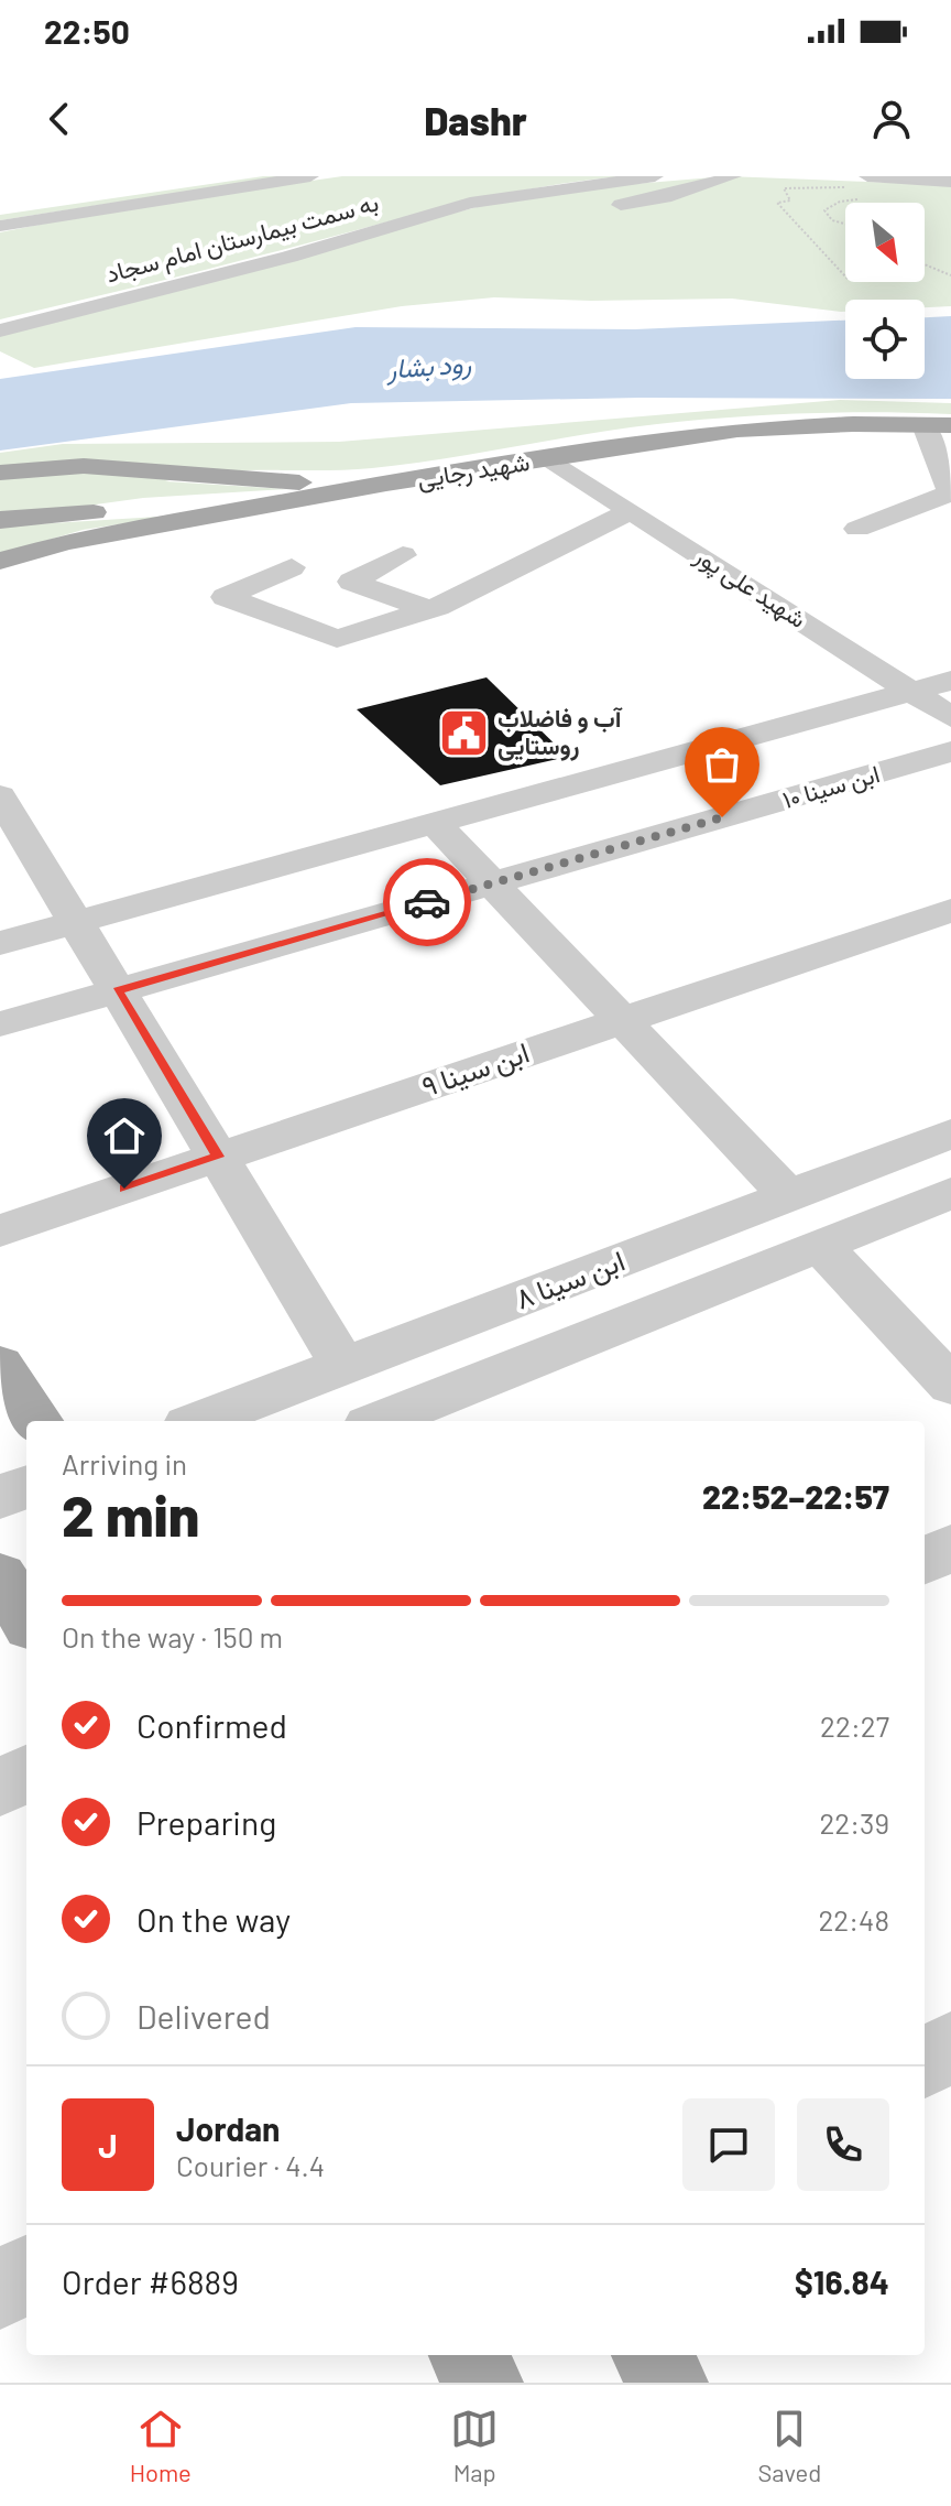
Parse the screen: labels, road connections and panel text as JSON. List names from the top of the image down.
{
  "streets": {
    "main road": ["شهید رجایی"],
    "street": [
      "به سمت بیمارستان امام سجاد",
      "شهید علی پور",
      "ابن سینا ۱۰",
      "ابن سینا ۹",
      "ابن سینا ۸"
    ]
  },
  "crossings": [
    ["شهید رجایی", "شهید علی پور"]
  ],
  "water": ["رود بشار"],
  "places": {
    "public building": ["آب و فاضلاب روستایی"]
  },
  "north": "bottom right",
  "page": {
    "status": "22:50",
    "header": "Dashr",
    "heading": ["2 min", "Arriving in", "22:52–22:57"],
    "panel": [
      "Jordan",
      "Courier · 4.4",
      "Order #6889",
      "$16.84"
    ],
    "bar": "On the way · 150 m",
    "list": [
      ["Confirmed", "22:27"],
      ["Preparing", "22:39"],
      ["On the way", "22:48"],
      "Delivered"
    ],
    "round": "J",
    "tabs": ["Home", "Map", "Saved"]
  }
}
